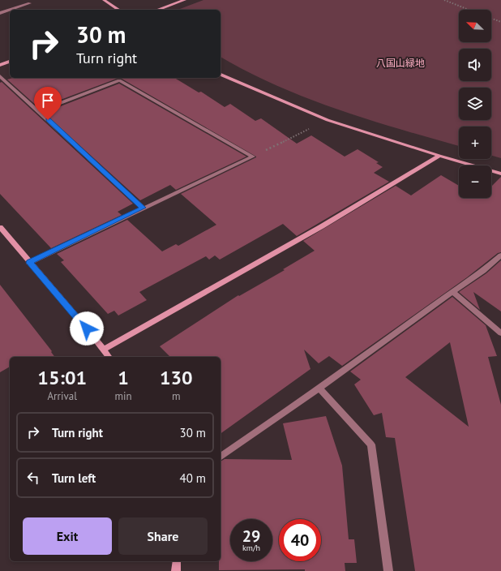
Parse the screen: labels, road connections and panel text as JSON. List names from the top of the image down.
{
  "parks": ["八国山緑地"],
  "north": "top left",
  "page": {
    "map_buttons": ["+", "−"],
    "turn": ["30 m", "Turn right"],
    "eta": [
      "15:01",
      "Arrival",
      "1",
      "min",
      "130",
      "m"
    ],
    "list": [
      {
        "name": "Turn right",
        "value": "30 m"
      },
      {
        "name": "Turn left",
        "value": "40 m"
      }
    ],
    "buttons": ["Exit", "Share"],
    "speed": "29 km/h",
    "limit": "40"
  }
}
